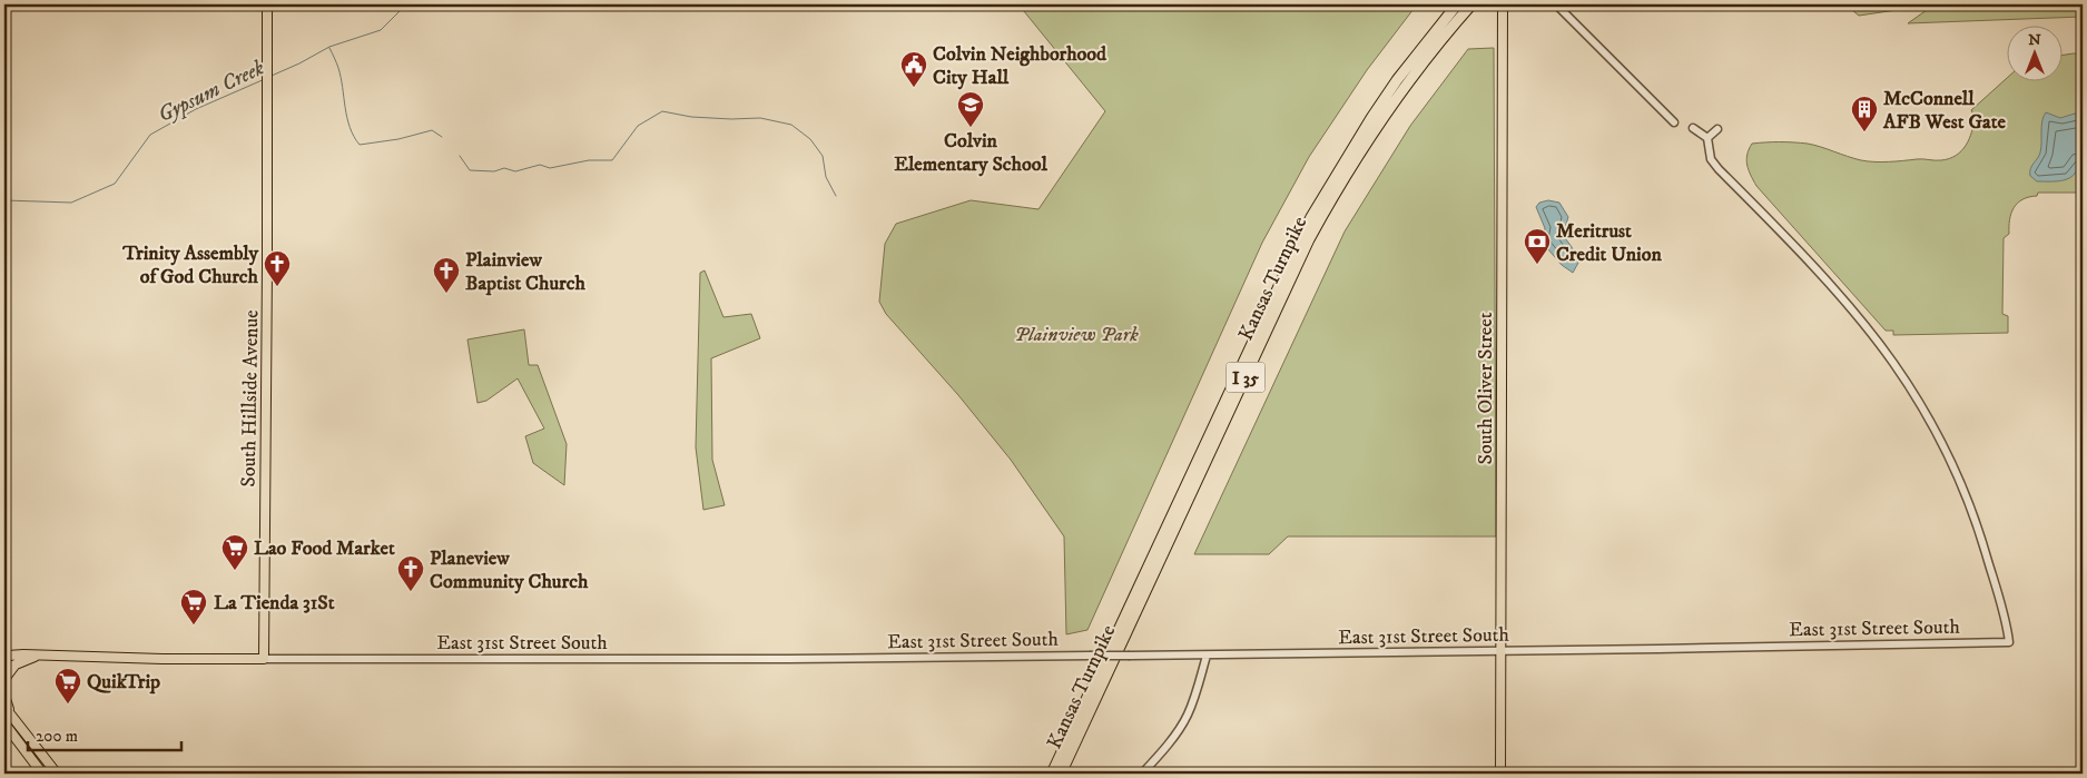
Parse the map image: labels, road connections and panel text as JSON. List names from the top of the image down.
{
  "streets": {
    "highway": ["Kansas Turnpike", "I 35"],
    "main road": ["South Oliver Street", "South Hillside Avenue", "East 31st Street South"]
  },
  "crossings": [
    ["South Oliver Street", "East 31st Street South"],
    ["South Hillside Avenue", "East 31st Street South"]
  ],
  "water": ["Gypsum Creek"],
  "parks": ["Plainview Park"],
  "places": {
    "public building": ["Colvin Neighborhood City Hall"],
    "school or university": ["Colvin Elementary School"],
    "building": ["McConnell AFB West Gate"],
    "bank": ["Meritrust Credit Union"],
    "church": ["Trinity Assembly of God Church", "Plainview Baptist Church", "Planeview Community Church"],
    "supermarket": ["Lao Food Market", "La Tienda 31St", "QuikTrip"]
  },
  "scale_bar": "200 m",
  "north": "top"
}
